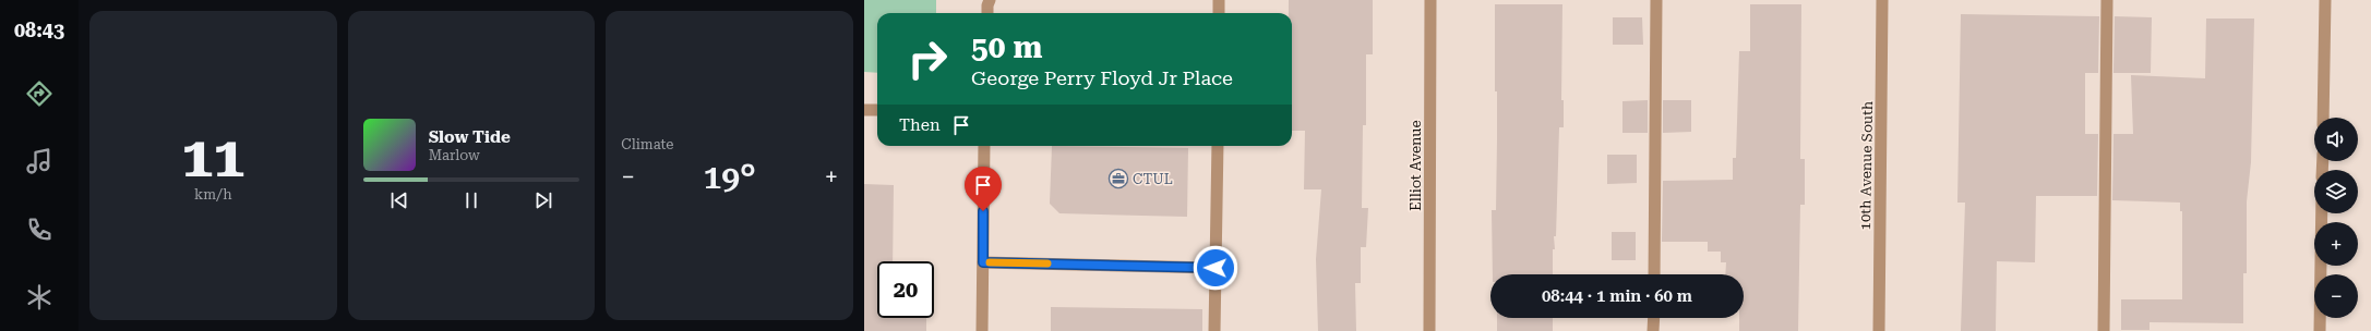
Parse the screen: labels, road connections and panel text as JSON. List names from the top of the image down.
{
  "streets": {
    "street": ["Elliot Avenue", "10th Avenue South"]
  },
  "places": {
    "office": ["CTUL"]
  },
  "page": {
    "tabs": "08:43",
    "tile": [
      ["11", "km/h"],
      "Climate"
    ],
    "turn": ["50 m", "George Perry Floyd Jr Place"],
    "then": "Then",
    "map_buttons": ["+", "−"],
    "song": ["Slow Tide", "Marlow"],
    "heat": ["−", "19°", "+"],
    "limit": "20",
    "trip": "08:44 · 1 min · 60 m"
  }
}
